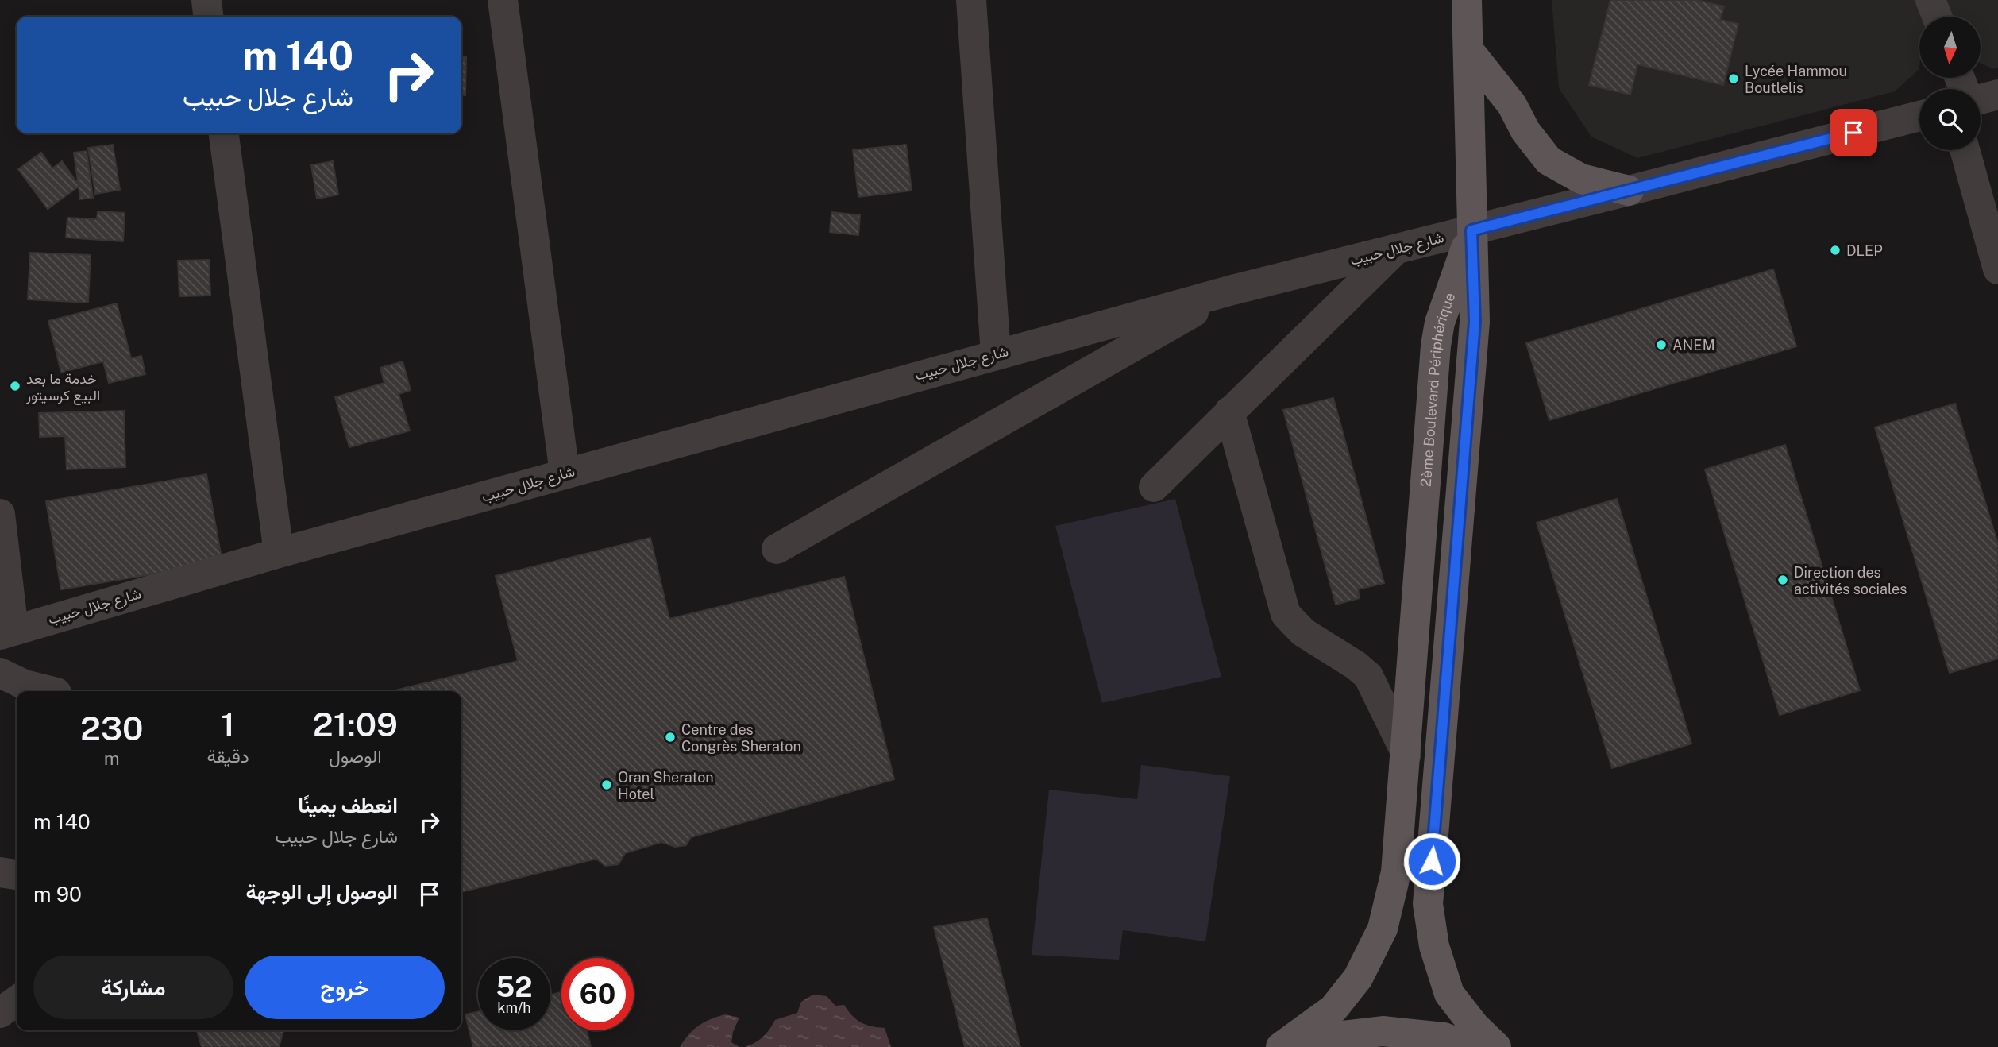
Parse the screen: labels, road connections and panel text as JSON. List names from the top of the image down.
{
  "streets": {
    "main road": ["2ème Boulevard Périphérique"],
    "street": ["شارع جلال حبيب"]
  },
  "crossings": [
    ["شارع جلال حبيب", "2ème Boulevard Périphérique"]
  ],
  "places": [
    "Lycée Hammou Boutlelis",
    "DLEP",
    "ANEM",
    "خدمة ما بعد البيع كرسيتور",
    "Direction des activités sociales",
    "Centre des Congrès Sheraton",
    "Oran Sheraton Hotel"
  ],
  "north": "bottom",
  "page": {
    "turn": ["140 m", "شارع جلال حبيب"],
    "eta": [
      "21:09",
      "الوصول",
      "1",
      "دقيقة",
      "230",
      "m"
    ],
    "list": [
      {
        "name": "انعطف يمينًا",
        "note": "شارع جلال حبيب",
        "value": "140 m"
      },
      {
        "name": "الوصول إلى الوجهة",
        "value": "90 m"
      }
    ],
    "buttons": ["خروج", "مشاركة"],
    "speed": "52 km/h",
    "limit": "60"
  }
}
